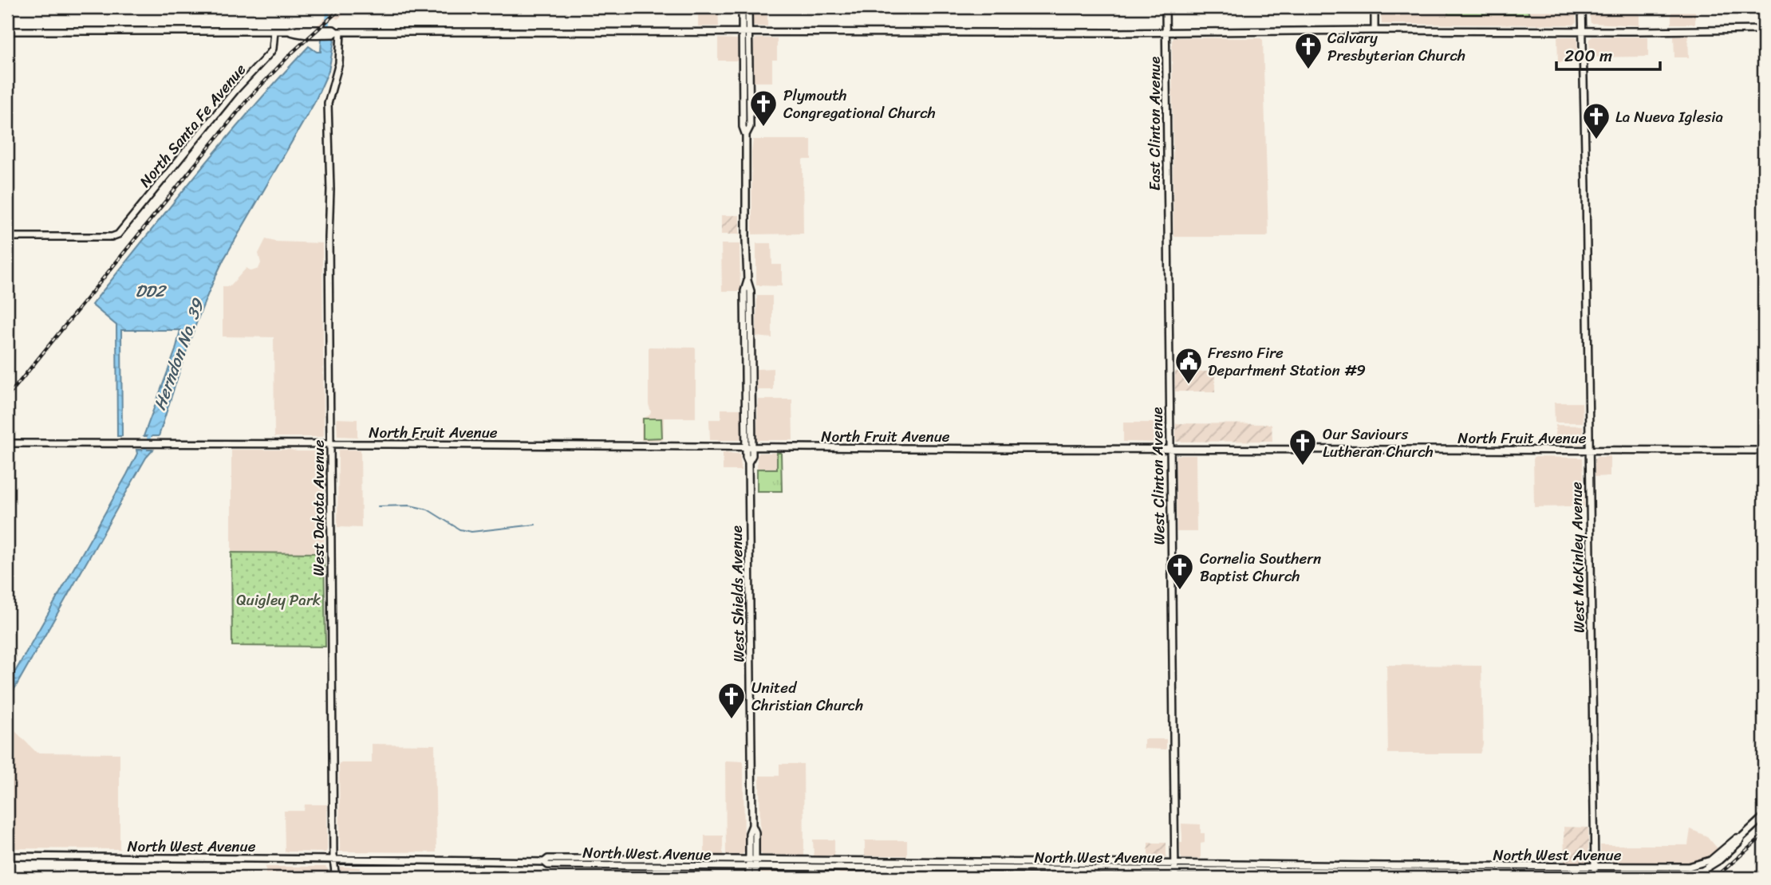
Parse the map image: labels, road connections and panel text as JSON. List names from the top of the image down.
{
  "streets": {
    "main road": [
      "East Clinton Avenue",
      "North Santa Fe Avenue",
      "North Fruit Avenue",
      "West Clinton Avenue",
      "West Dakota Avenue",
      "West McKinley Avenue",
      "West Shields Avenue",
      "North West Avenue"
    ]
  },
  "crossings": [
    ["East Clinton Avenue", "West Clinton Avenue"],
    ["North Fruit Avenue", "West Clinton Avenue"],
    ["North Fruit Avenue", "West Dakota Avenue"],
    ["North Fruit Avenue", "West McKinley Avenue"],
    ["North Fruit Avenue", "West Shields Avenue"],
    ["West Clinton Avenue", "North West Avenue"],
    ["West Dakota Avenue", "North West Avenue"],
    ["West McKinley Avenue", "North West Avenue"],
    ["West Shields Avenue", "North West Avenue"]
  ],
  "water": ["DD2", "Herndon No. 39"],
  "parks": ["Quigley Park"],
  "places": {
    "church": [
      "Calvary Presbyterian Church",
      "Plymouth Congregational Church",
      "La Nueva Iglesia",
      "Our Saviours Lutheran Church",
      "Cornelia Southern Baptist Church",
      "United Christian Church"
    ],
    "public building": ["Fresno Fire Department Station #9"]
  },
  "scale_bar": "200 m"
}
